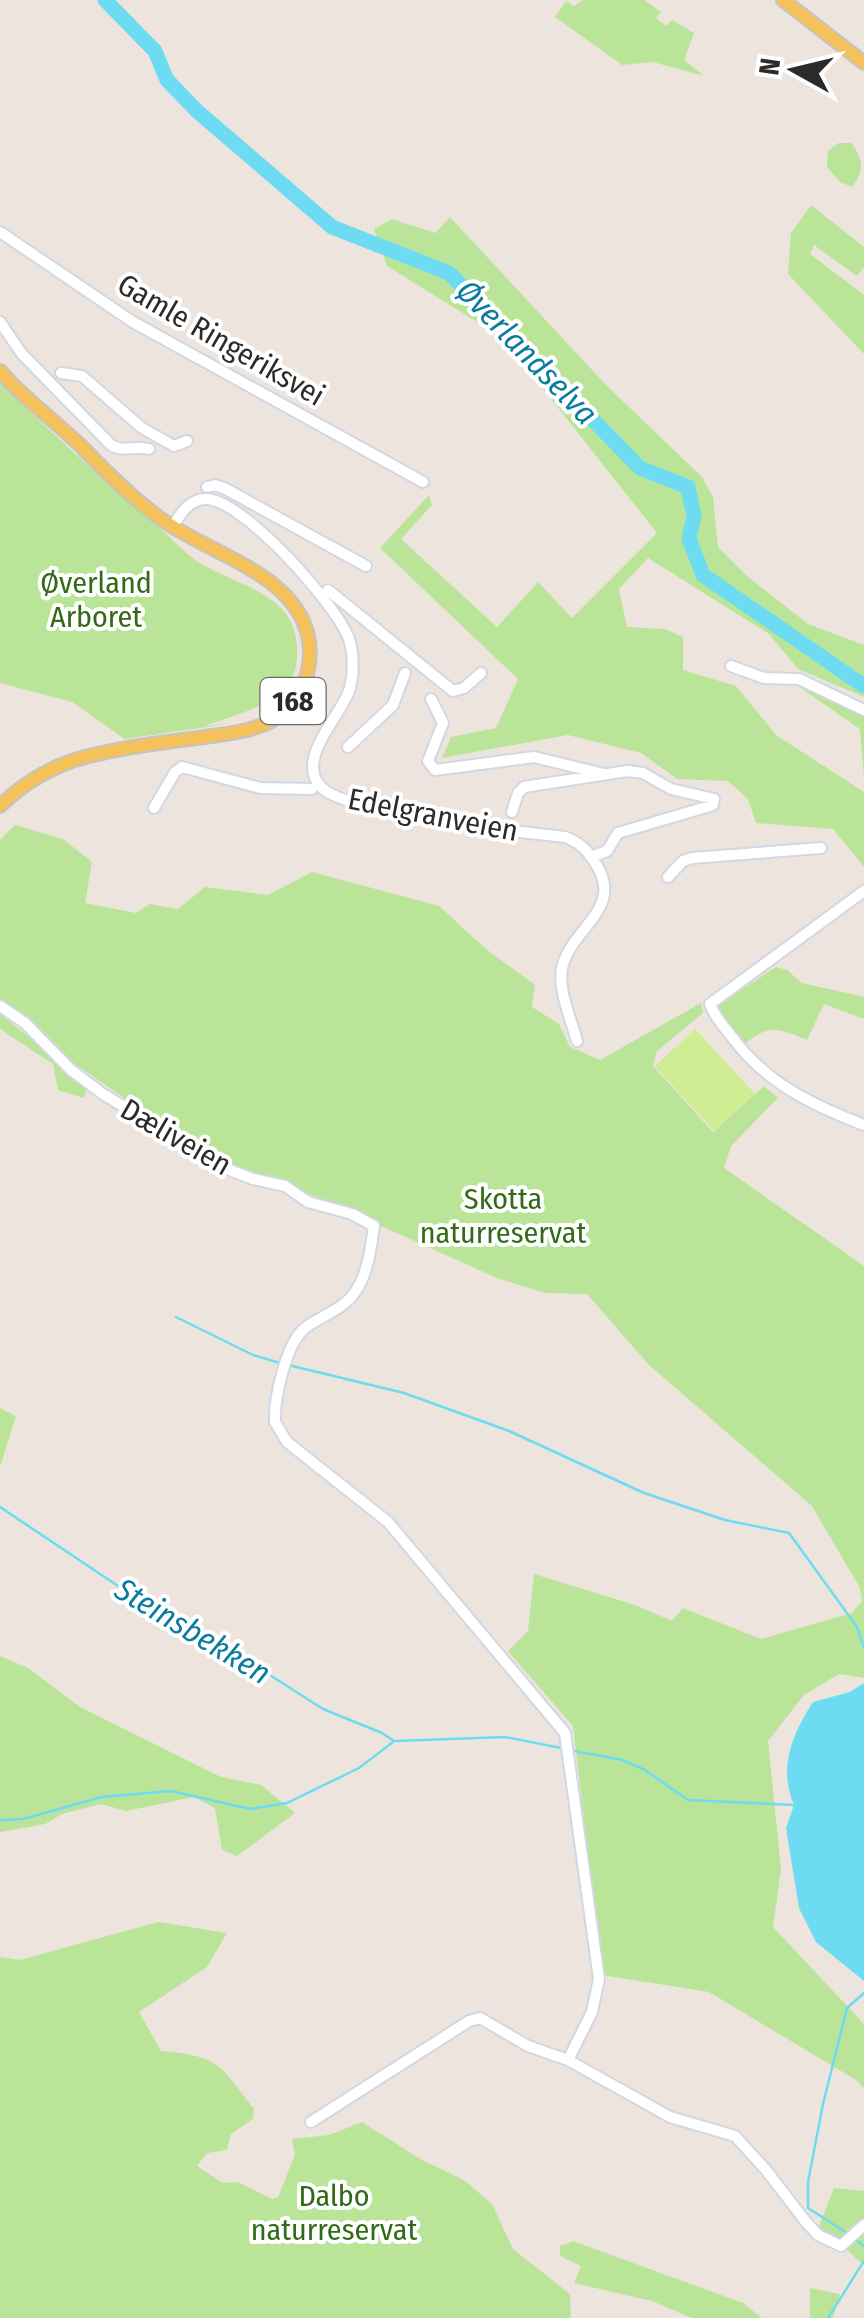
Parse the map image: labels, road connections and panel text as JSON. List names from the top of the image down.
{
  "streets": {
    "main road": ["168"],
    "street": ["Gamle Ringeriksvei", "Edelgranveien", "Dæliveien"]
  },
  "crossings": [
    ["168", "Edelgranveien"]
  ],
  "water": ["Øverlandselva", "Steinsbekken"],
  "parks": ["Øverland Arboret", "Skotta naturreservat", "Dalbo naturreservat"],
  "north": "left"
}
